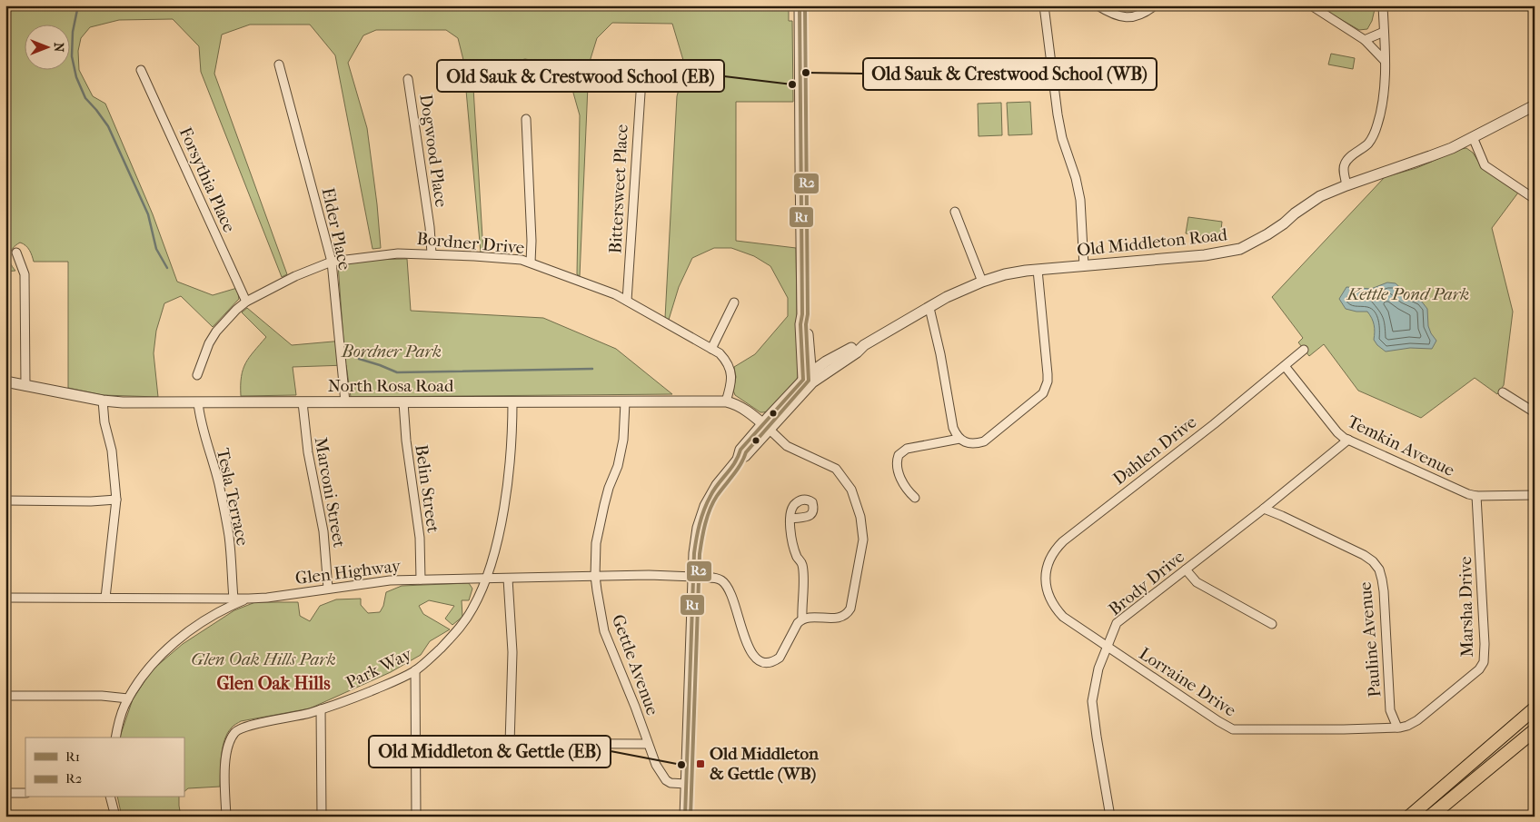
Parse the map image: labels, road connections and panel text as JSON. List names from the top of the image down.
{
  "streets": {
    "street": [
      "Dogwood Place",
      "Forsythia Place",
      "Bittersweet Place",
      "Elder Place",
      "Old Middleton Road",
      "Bordner Drive",
      "North Rosa Road",
      "Temkin Avenue",
      "Dahlen Drive",
      "Belin Street",
      "Marconi Street",
      "Tesla Terrace",
      "Glen Highway",
      "Brody Drive",
      "Marsha Drive",
      "Pauline Avenue",
      "Gettle Avenue",
      "Park Way",
      "Lorraine Drive"
    ]
  },
  "crossings": [
    ["Dogwood Place", "Bordner Drive"],
    ["Forsythia Place", "Bordner Drive"],
    ["Bittersweet Place", "Bordner Drive"],
    ["Elder Place", "Bordner Drive"],
    ["Elder Place", "North Rosa Road"],
    ["Old Middleton Road", "North Rosa Road"],
    ["Old Middleton Road", "Glen Highway"],
    ["Old Middleton Road", "Gettle Avenue"],
    ["Bordner Drive", "North Rosa Road"],
    ["North Rosa Road", "Belin Street"],
    ["North Rosa Road", "Marconi Street"],
    ["North Rosa Road", "Tesla Terrace"],
    ["North Rosa Road", "Gettle Avenue"],
    ["North Rosa Road", "Park Way"],
    ["Temkin Avenue", "Dahlen Drive"],
    ["Temkin Avenue", "Brody Drive"],
    ["Temkin Avenue", "Marsha Drive"],
    ["Dahlen Drive", "Lorraine Drive"],
    ["Belin Street", "Glen Highway"],
    ["Marconi Street", "Glen Highway"],
    ["Tesla Terrace", "Glen Highway"],
    ["Glen Highway", "Gettle Avenue"],
    ["Glen Highway", "Park Way"],
    ["Brody Drive", "Pauline Avenue"],
    ["Brody Drive", "Lorraine Drive"],
    ["Marsha Drive", "Pauline Avenue"],
    ["Marsha Drive", "Lorraine Drive"],
    ["Pauline Avenue", "Lorraine Drive"]
  ],
  "districts": ["Glen Oak Hills"],
  "parks": ["Kettle Pond Park", "Bordner Park", "Glen Oak Hills Park"],
  "places": {
    "other": ["Old Sauk & Crestwood School (WB)", "Old Sauk & Crestwood School (EB)", "Old Middleton & Gettle (EB)"],
    "transit": ["Old Middleton & Gettle (WB)"]
  },
  "lines": ["transit line R1", "transit line R2"],
  "legend": ["R1", "R2"],
  "north": "right"
}
